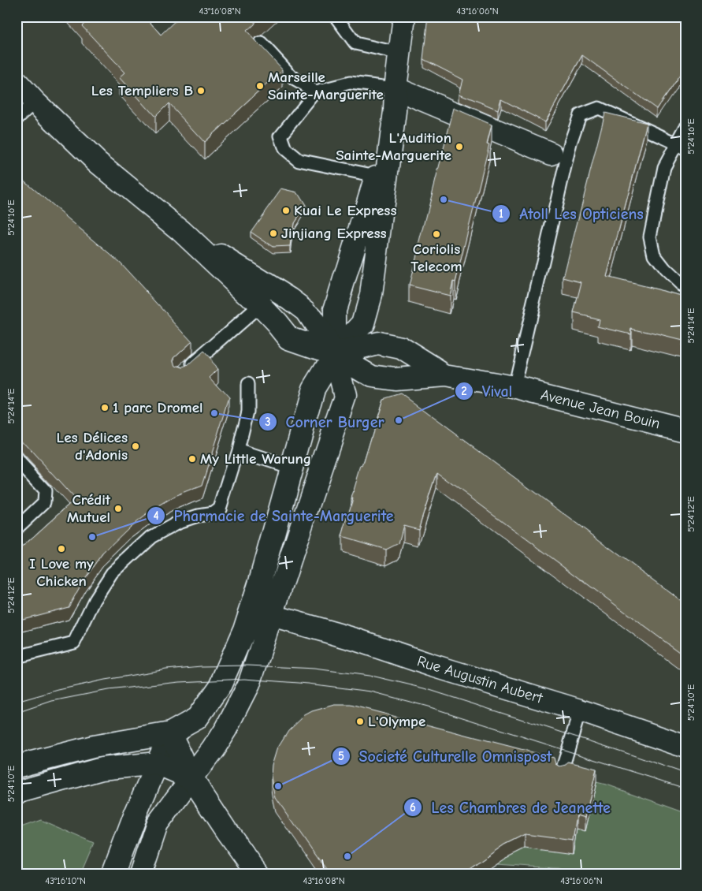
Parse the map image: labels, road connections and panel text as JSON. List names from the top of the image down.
{
  "streets": {
    "main road": ["Avenue Jean Bouin", "Rue Augustin Aubert"]
  },
  "places": [
    "Marseille Sainte-Marguerite",
    "Les Templiers B",
    "L'Audition Sainte-Marguerite",
    "Atoll Les Opticiens",
    "Kuai Le Express",
    "Jinjiang Express",
    "Coriolis Telecom",
    "1 parc Dromel",
    "Corner Burger",
    "Vival",
    "Les Délices d'Adonis",
    "My Little Warung",
    "Crédit Mutuel",
    "Pharmacie de Sainte-Marguerite",
    "I Love my Chicken",
    "L'Olympe",
    "Societé Culturelle Omnispost",
    "Les Chambres de Jeanette"
  ],
  "coordinates": [
    "43°16'08\"N",
    "43°16'06\"N",
    "5°24'16\"E",
    "5°24'14\"E",
    "5°24'12\"E",
    "5°24'10\"E",
    "43°16'10\"N"
  ]
}
